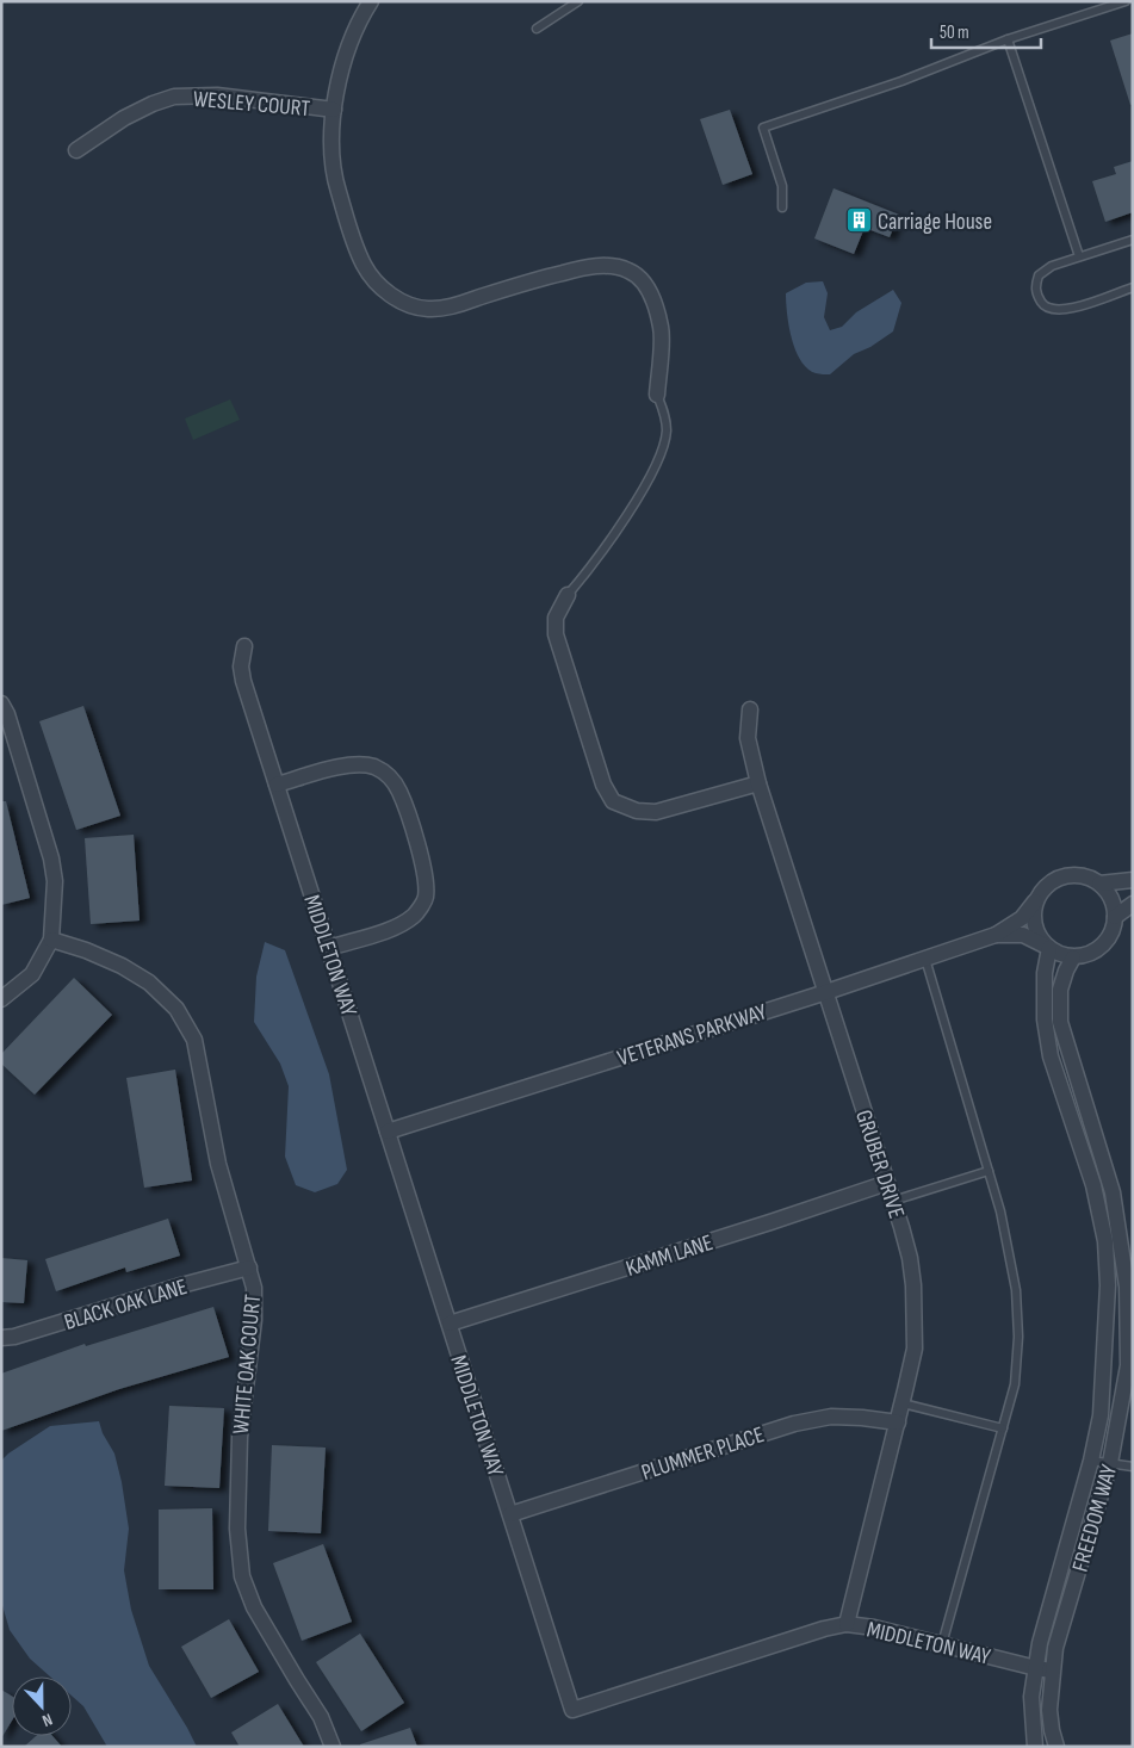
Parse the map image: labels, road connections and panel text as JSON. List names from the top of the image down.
{
  "streets": {
    "street": [
      "WESLEY COURT",
      "MIDDLETON WAY",
      "VETERANS PARKWAY",
      "GRUBER DRIVE",
      "KAMM LANE",
      "BLACK OAK LANE",
      "WHITE OAK COURT",
      "PLUMMER PLACE",
      "FREEDOM WAY"
    ]
  },
  "crossings": [
    ["MIDDLETON WAY", "VETERANS PARKWAY"],
    ["MIDDLETON WAY", "GRUBER DRIVE"],
    ["MIDDLETON WAY", "KAMM LANE"],
    ["MIDDLETON WAY", "PLUMMER PLACE"],
    ["MIDDLETON WAY", "FREEDOM WAY"],
    ["VETERANS PARKWAY", "GRUBER DRIVE"],
    ["VETERANS PARKWAY", "FREEDOM WAY"],
    ["GRUBER DRIVE", "KAMM LANE"],
    ["GRUBER DRIVE", "PLUMMER PLACE"],
    ["BLACK OAK LANE", "WHITE OAK COURT"]
  ],
  "places": {
    "building": ["Carriage House"]
  },
  "scale_bar": "50 m",
  "north": "bottom"
}
